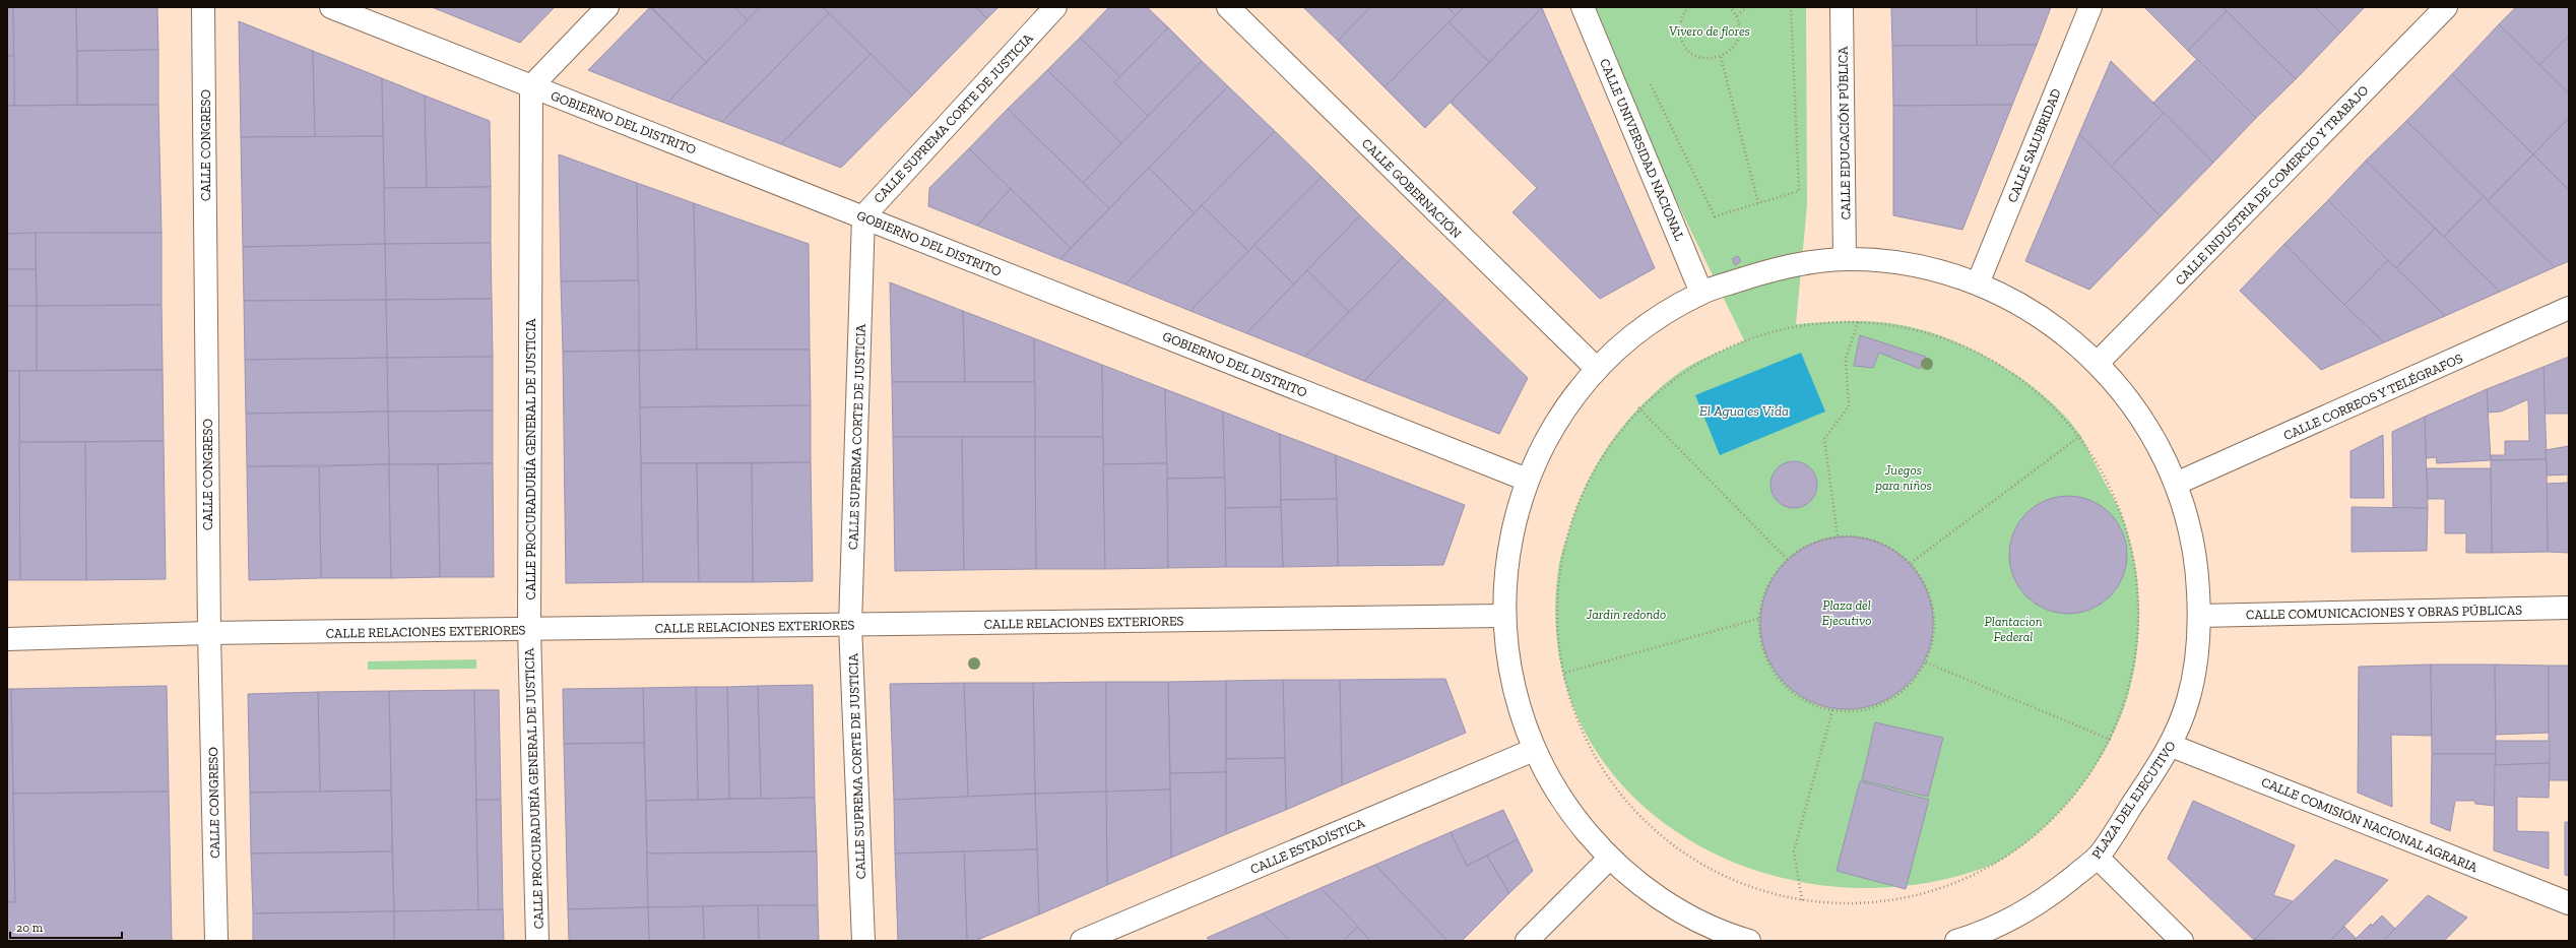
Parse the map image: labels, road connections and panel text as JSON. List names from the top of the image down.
{
  "streets": {
    "street": [
      "CALLE SUPREMA CORTE DE JUSTICIA",
      "GOBIERNO DEL DISTRITO",
      "CALLE EDUCACIÓN PÚBLICA",
      "CALLE CONGRESO",
      "CALLE SALUBRIDAD",
      "CALLE UNIVERSIDAD NACIONAL",
      "CALLE INDUSTRIA DE COMERCIO Y TRABAJO",
      "CALLE GOBERNACIÓN",
      "CALLE CORREOS Y TELÉGRAFOS",
      "CALLE PROCURADURÍA GENERAL DE JUSTICIA",
      "CALLE COMUNICACIONES Y OBRAS PÚBLICAS",
      "CALLE RELACIONES EXTERIORES",
      "PLAZA DEL EJECUTIVO",
      "CALLE COMISIÓN NACIONAL AGRARIA",
      "CALLE ESTADÍSTICA"
    ]
  },
  "crossings": [
    ["CALLE SUPREMA CORTE DE JUSTICIA", "GOBIERNO DEL DISTRITO"],
    ["CALLE SUPREMA CORTE DE JUSTICIA", "CALLE RELACIONES EXTERIORES"],
    ["GOBIERNO DEL DISTRITO", "CALLE PROCURADURÍA GENERAL DE JUSTICIA"],
    ["GOBIERNO DEL DISTRITO", "PLAZA DEL EJECUTIVO"],
    ["CALLE EDUCACIÓN PÚBLICA", "PLAZA DEL EJECUTIVO"],
    ["CALLE CONGRESO", "CALLE RELACIONES EXTERIORES"],
    ["CALLE SALUBRIDAD", "PLAZA DEL EJECUTIVO"],
    ["CALLE UNIVERSIDAD NACIONAL", "PLAZA DEL EJECUTIVO"],
    ["CALLE INDUSTRIA DE COMERCIO Y TRABAJO", "PLAZA DEL EJECUTIVO"],
    ["CALLE GOBERNACIÓN", "PLAZA DEL EJECUTIVO"],
    ["CALLE CORREOS Y TELÉGRAFOS", "PLAZA DEL EJECUTIVO"],
    ["CALLE PROCURADURÍA GENERAL DE JUSTICIA", "CALLE RELACIONES EXTERIORES"],
    ["CALLE COMUNICACIONES Y OBRAS PÚBLICAS", "PLAZA DEL EJECUTIVO"],
    ["CALLE RELACIONES EXTERIORES", "PLAZA DEL EJECUTIVO"],
    ["PLAZA DEL EJECUTIVO", "CALLE COMISIÓN NACIONAL AGRARIA"],
    ["PLAZA DEL EJECUTIVO", "CALLE ESTADÍSTICA"]
  ],
  "water": ["El Agua es Vida"],
  "parks": [
    "Vivero de flores",
    "Juegos para niños",
    "Plaza del Ejecutivo",
    "Jardin redondo",
    "Plantacion Federal"
  ],
  "scale_bar": "20 m"
}
